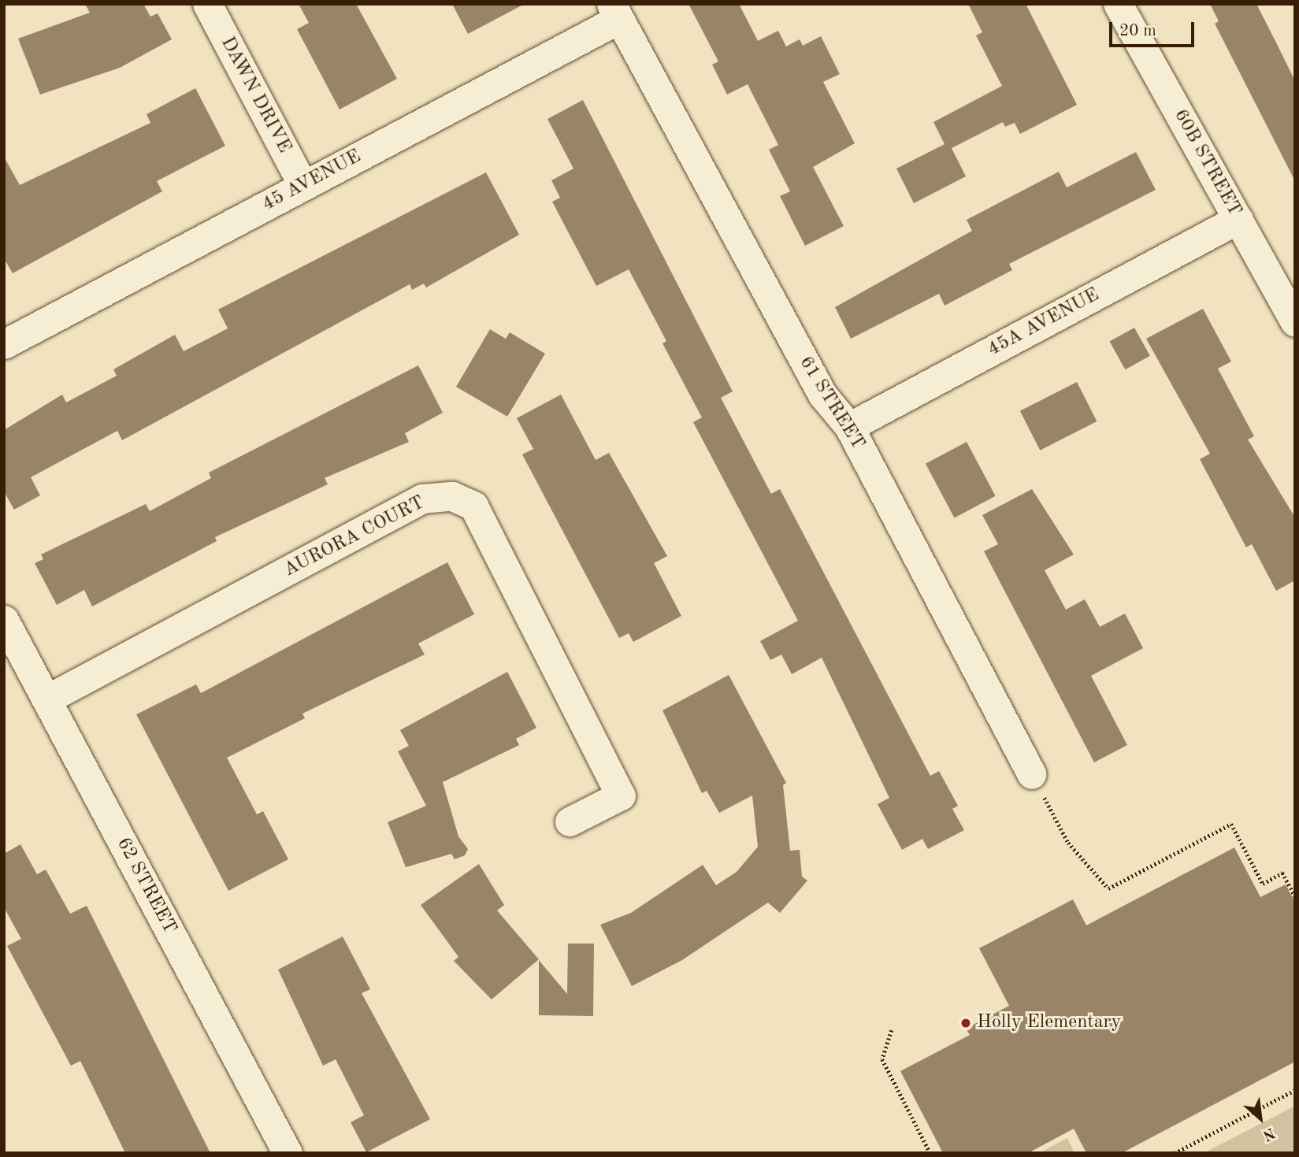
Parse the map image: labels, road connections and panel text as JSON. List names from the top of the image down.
{
  "streets": {
    "street": [
      "DAWN DRIVE",
      "60B STREET",
      "45 AVENUE",
      "45A AVENUE",
      "61 STREET",
      "AURORA COURT",
      "62 STREET"
    ]
  },
  "crossings": [
    ["DAWN DRIVE", "45 AVENUE"],
    ["60B STREET", "45A AVENUE"],
    ["45 AVENUE", "61 STREET"],
    ["45A AVENUE", "61 STREET"],
    ["AURORA COURT", "62 STREET"]
  ],
  "places": ["Holly Elementary"],
  "scale_bar": "20 m",
  "north": "bottom right"
}
